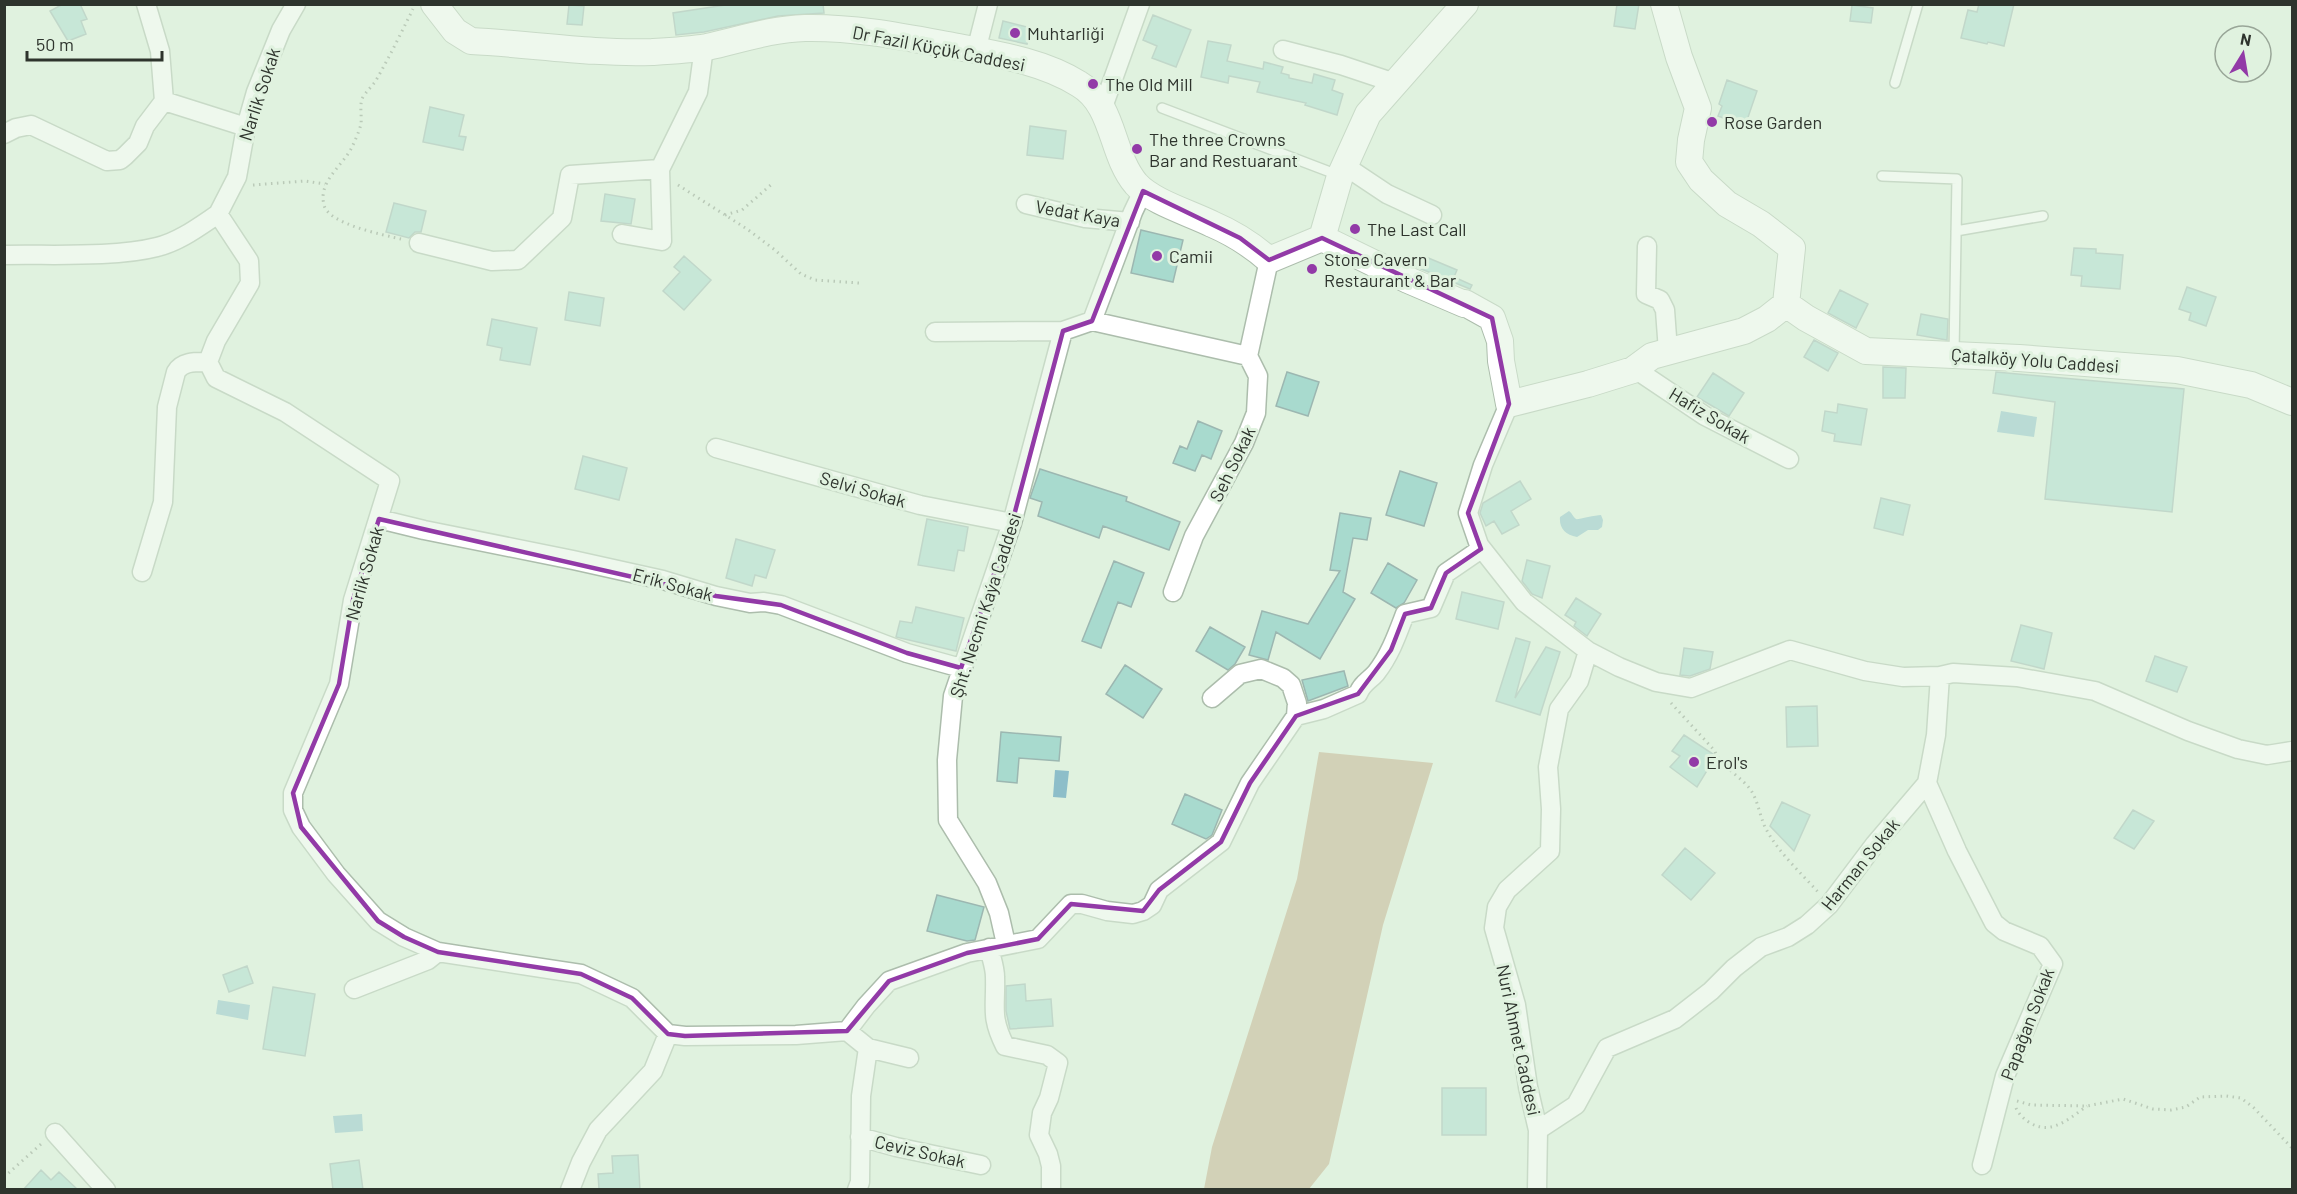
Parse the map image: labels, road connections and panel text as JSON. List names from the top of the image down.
{
  "streets": {
    "street": [
      "Dr Fazil Kϋçϋk Caddesi",
      "Narlik Sokak",
      "Vedat Kaya",
      "Çatalköy Yolu Caddesi",
      "Hafiz Sokak",
      "Seh Sokak",
      "Selvi Sokak",
      "Erik Sokak",
      "Şht. Necmi Kaýa Caddesi",
      "Harman Sokak",
      "Papağan Sokak",
      "Nuri Ahmet Caddesi",
      "Ceviz Sokak"
    ]
  },
  "crossings": [
    ["Narlik Sokak", "Erik Sokak"],
    ["Selvi Sokak", "Şht. Necmi Kaýa Caddesi"],
    ["Erik Sokak", "Şht. Necmi Kaýa Caddesi"],
    ["Harman Sokak", "Papağan Sokak"],
    ["Harman Sokak", "Nuri Ahmet Caddesi"]
  ],
  "places": [
    "Muhtarliği",
    "The Old Mill",
    "Rose Garden",
    "The three Crowns Bar and Restuarant",
    "The Last Call",
    "Camii",
    "Stone Cavern Restaurant & Bar",
    "Erol's"
  ],
  "scale_bar": "50 m",
  "north": "top"
}
